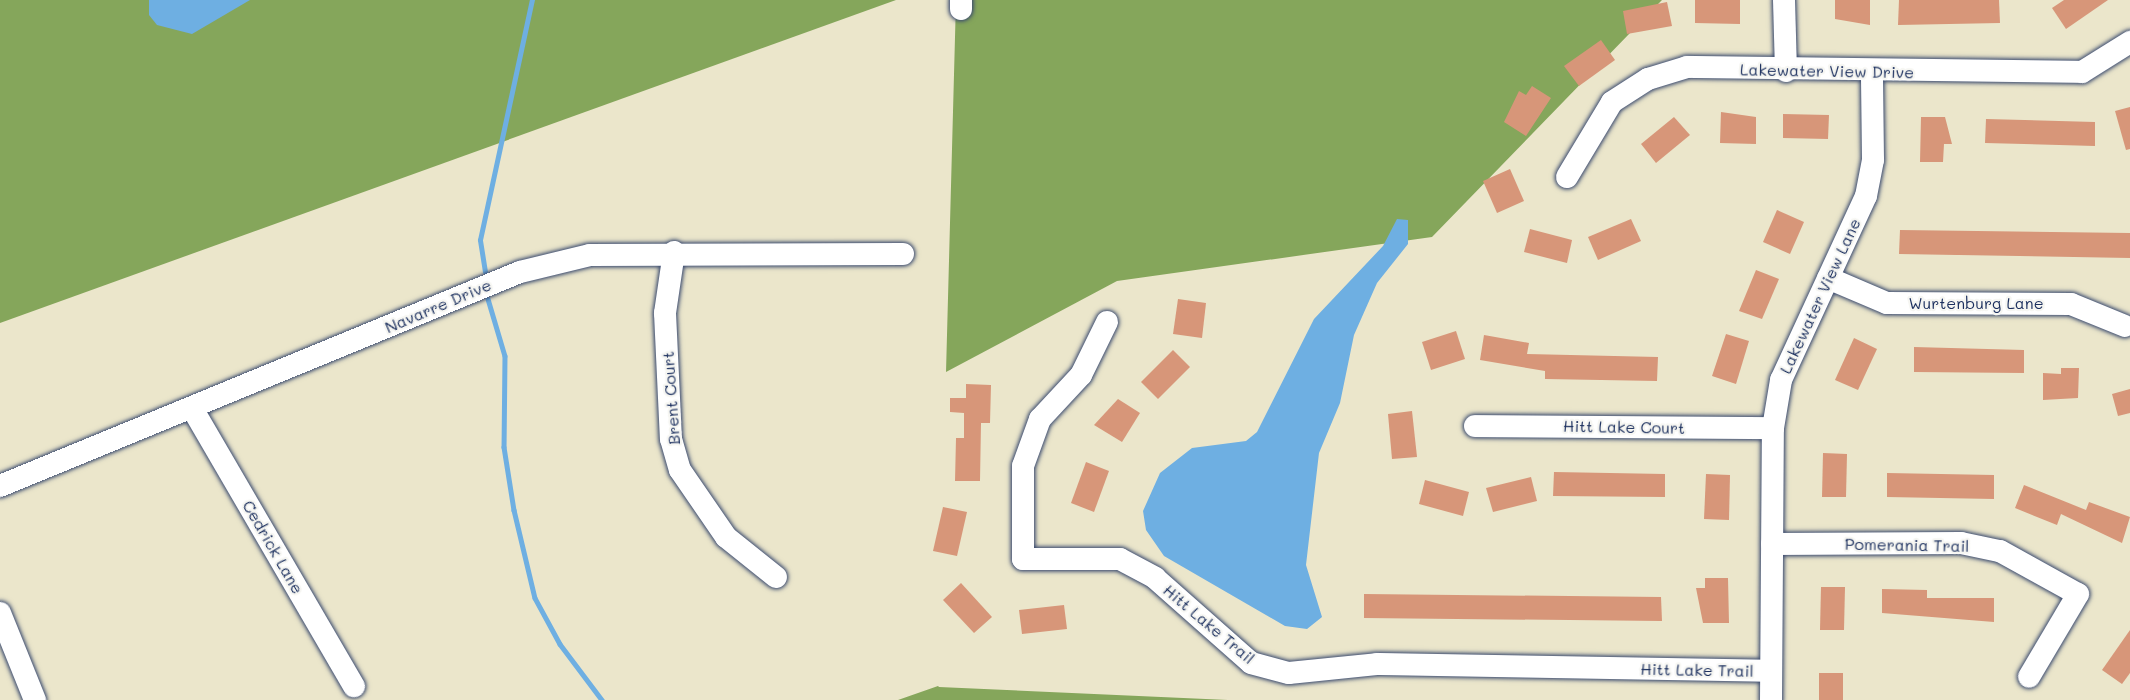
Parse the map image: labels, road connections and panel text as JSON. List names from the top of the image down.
{
  "streets": {
    "street": [
      "Lakewater View Drive",
      "Lakewater View Lane",
      "Wurtenburg Lane",
      "Navarre Drive",
      "Brent Court",
      "Hitt Lake Court",
      "Pomerania Trail",
      "Cedrick Lane",
      "Hitt Lake Trail"
    ]
  },
  "crossings": [
    ["Lakewater View Drive", "Lakewater View Lane"],
    ["Lakewater View Lane", "Wurtenburg Lane"],
    ["Lakewater View Lane", "Hitt Lake Court"],
    ["Lakewater View Lane", "Pomerania Trail"],
    ["Lakewater View Lane", "Hitt Lake Trail"],
    ["Navarre Drive", "Brent Court"],
    ["Navarre Drive", "Cedrick Lane"]
  ]
}
